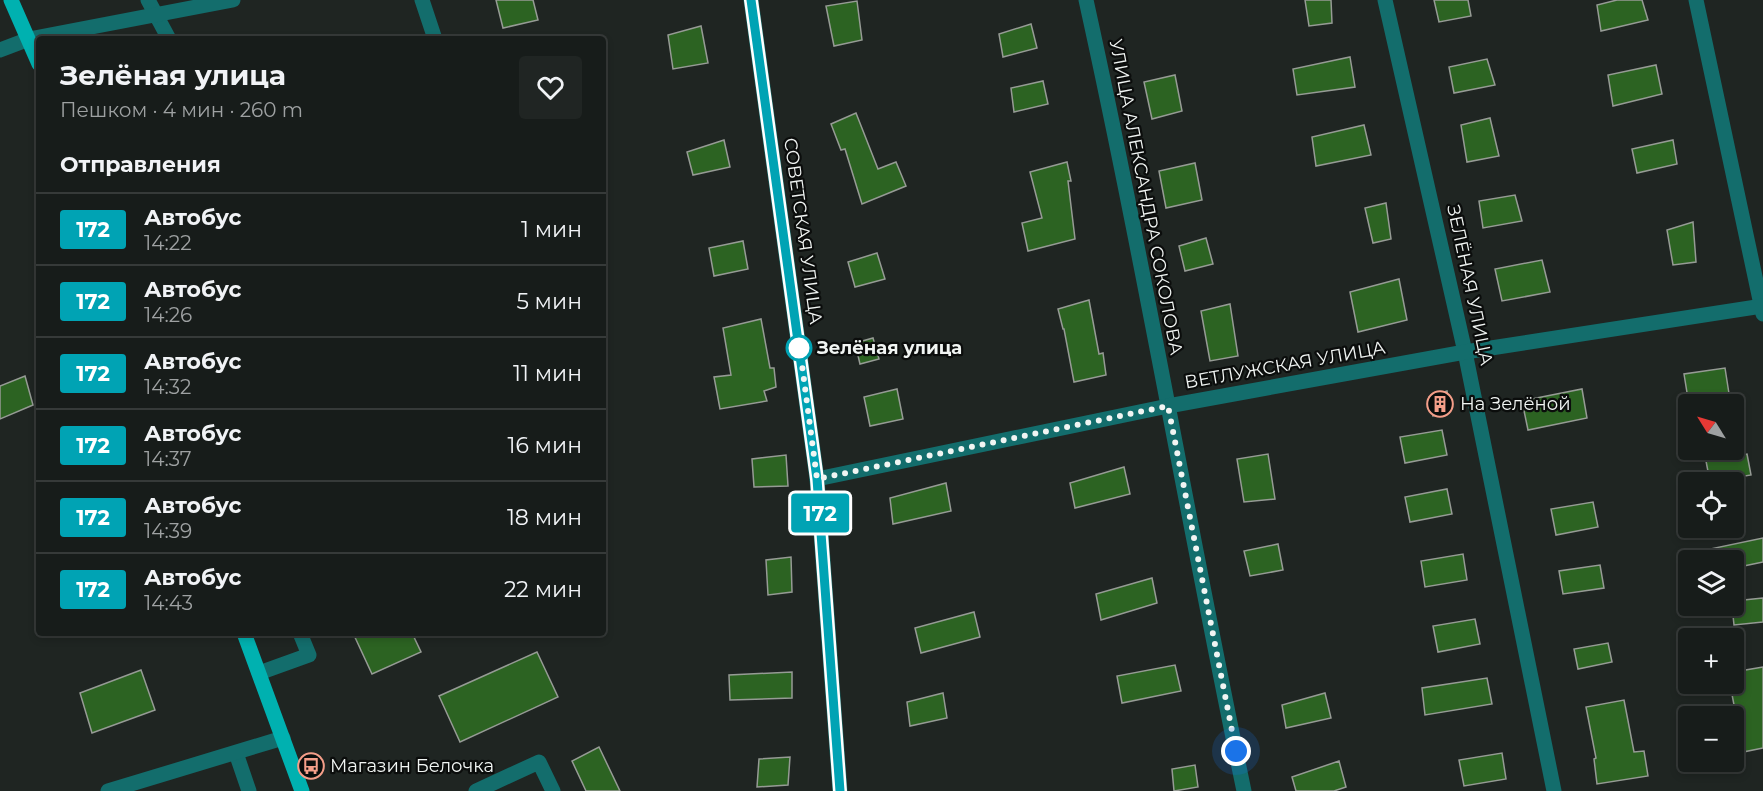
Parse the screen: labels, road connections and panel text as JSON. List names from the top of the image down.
{
  "streets": {
    "street": [
      "УЛИЦА АЛЕКСАНДРА СОКОЛОВА",
      "СОВЕТСКАЯ УЛИЦА",
      "ЗЕЛЁНАЯ УЛИЦА",
      "ВЕТЛУЖСКАЯ УЛИЦА"
    ]
  },
  "crossings": [
    ["УЛИЦА АЛЕКСАНДРА СОКОЛОВА", "ВЕТЛУЖСКАЯ УЛИЦА"],
    ["СОВЕТСКАЯ УЛИЦА", "ВЕТЛУЖСКАЯ УЛИЦА"],
    ["ЗЕЛЁНАЯ УЛИЦА", "ВЕТЛУЖСКАЯ УЛИЦА"]
  ],
  "places": {
    "other": ["Зелёная улица"],
    "building": ["На Зелёной"],
    "bus stop": ["Магазин Белочка"]
  },
  "lines": ["bus line 172"],
  "north": "top left",
  "page": {
    "on_map": "172",
    "heading": [
      ["Зелёная улица", "Пешком · 4 мин · 260 m"],
      "Отправления"
    ],
    "list": [
      {
        "mark": "172",
        "name": "Автобус",
        "note": "14:22",
        "value": "1 мин"
      },
      {
        "mark": "172",
        "name": "Автобус",
        "note": "14:26",
        "value": "5 мин"
      },
      {
        "mark": "172",
        "name": "Автобус",
        "note": "14:32",
        "value": "11 мин"
      },
      {
        "mark": "172",
        "name": "Автобус",
        "note": "14:37",
        "value": "16 мин"
      },
      {
        "mark": "172",
        "name": "Автобус",
        "note": "14:39",
        "value": "18 мин"
      },
      {
        "mark": "172",
        "name": "Автобус",
        "note": "14:43",
        "value": "22 мин"
      }
    ],
    "map_buttons": ["+", "−"]
  }
}
